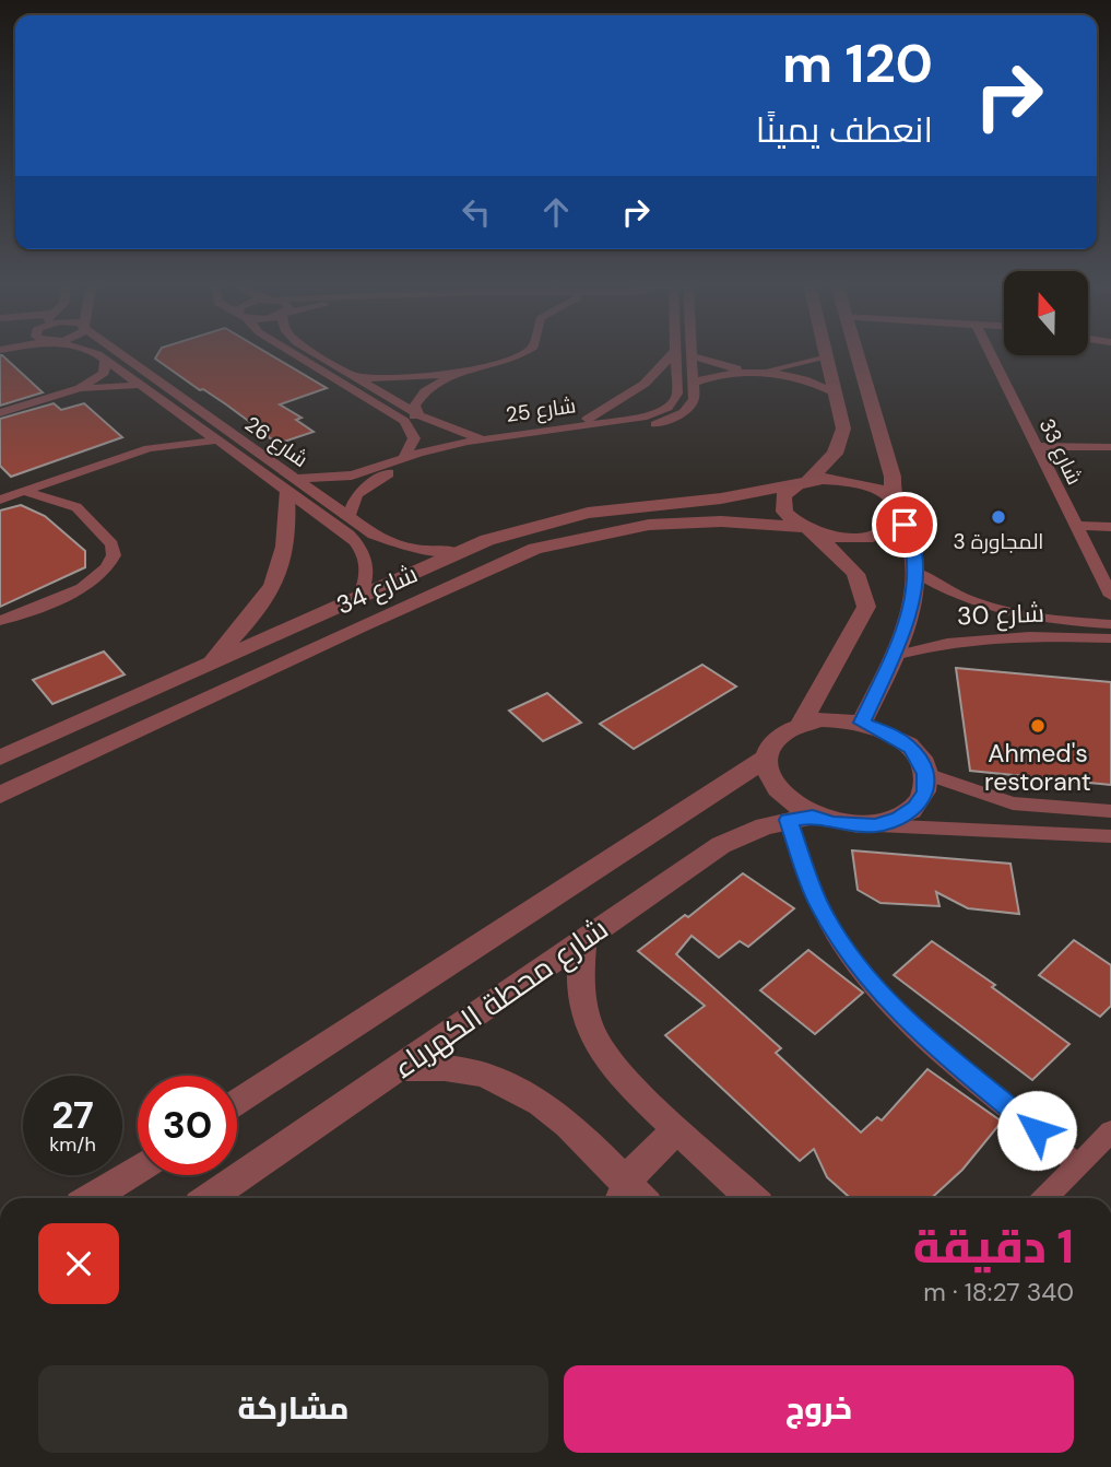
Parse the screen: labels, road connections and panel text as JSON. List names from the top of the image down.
{
  "streets": {
    "street": [
      "شارع 25",
      "شارع 26",
      "شارع 33",
      "شارع 34",
      "شارع 30",
      "شارع محطة الكهرباء"
    ]
  },
  "crossings": [
    ["شارع 25", "شارع 26"],
    ["شارع 26", "شارع 34"]
  ],
  "places": ["المجاورة 3", "Ahmed's restorant"],
  "north": "top",
  "page": {
    "turn": ["120 m", "انعطف يمينًا"],
    "speed": "27 km/h",
    "limit": "30",
    "heading": ["1 دقيقة", "340 m · 18:27"],
    "buttons": ["خروج", "مشاركة"]
  }
}
